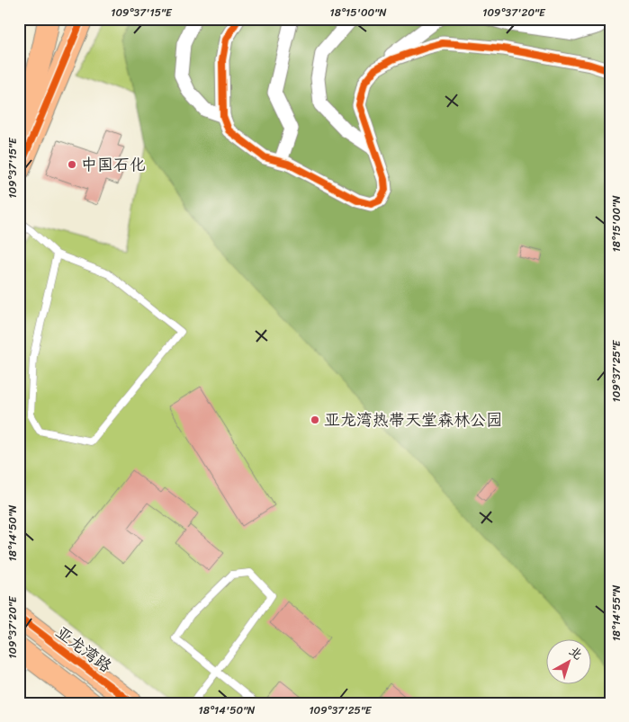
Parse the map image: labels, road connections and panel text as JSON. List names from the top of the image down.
{
  "streets": {
    "main road": ["亚龙湾路"]
  },
  "places": ["中国石化", "亚龙湾热带天堂森林公园"],
  "north": "top right",
  "coordinates": [
    "109°37'15\"E",
    "18°15'00\"N",
    "109°37'20\"E",
    "109°37'25\"E",
    "18°14'50\"N",
    "18°14'55\"N"
  ]
}
